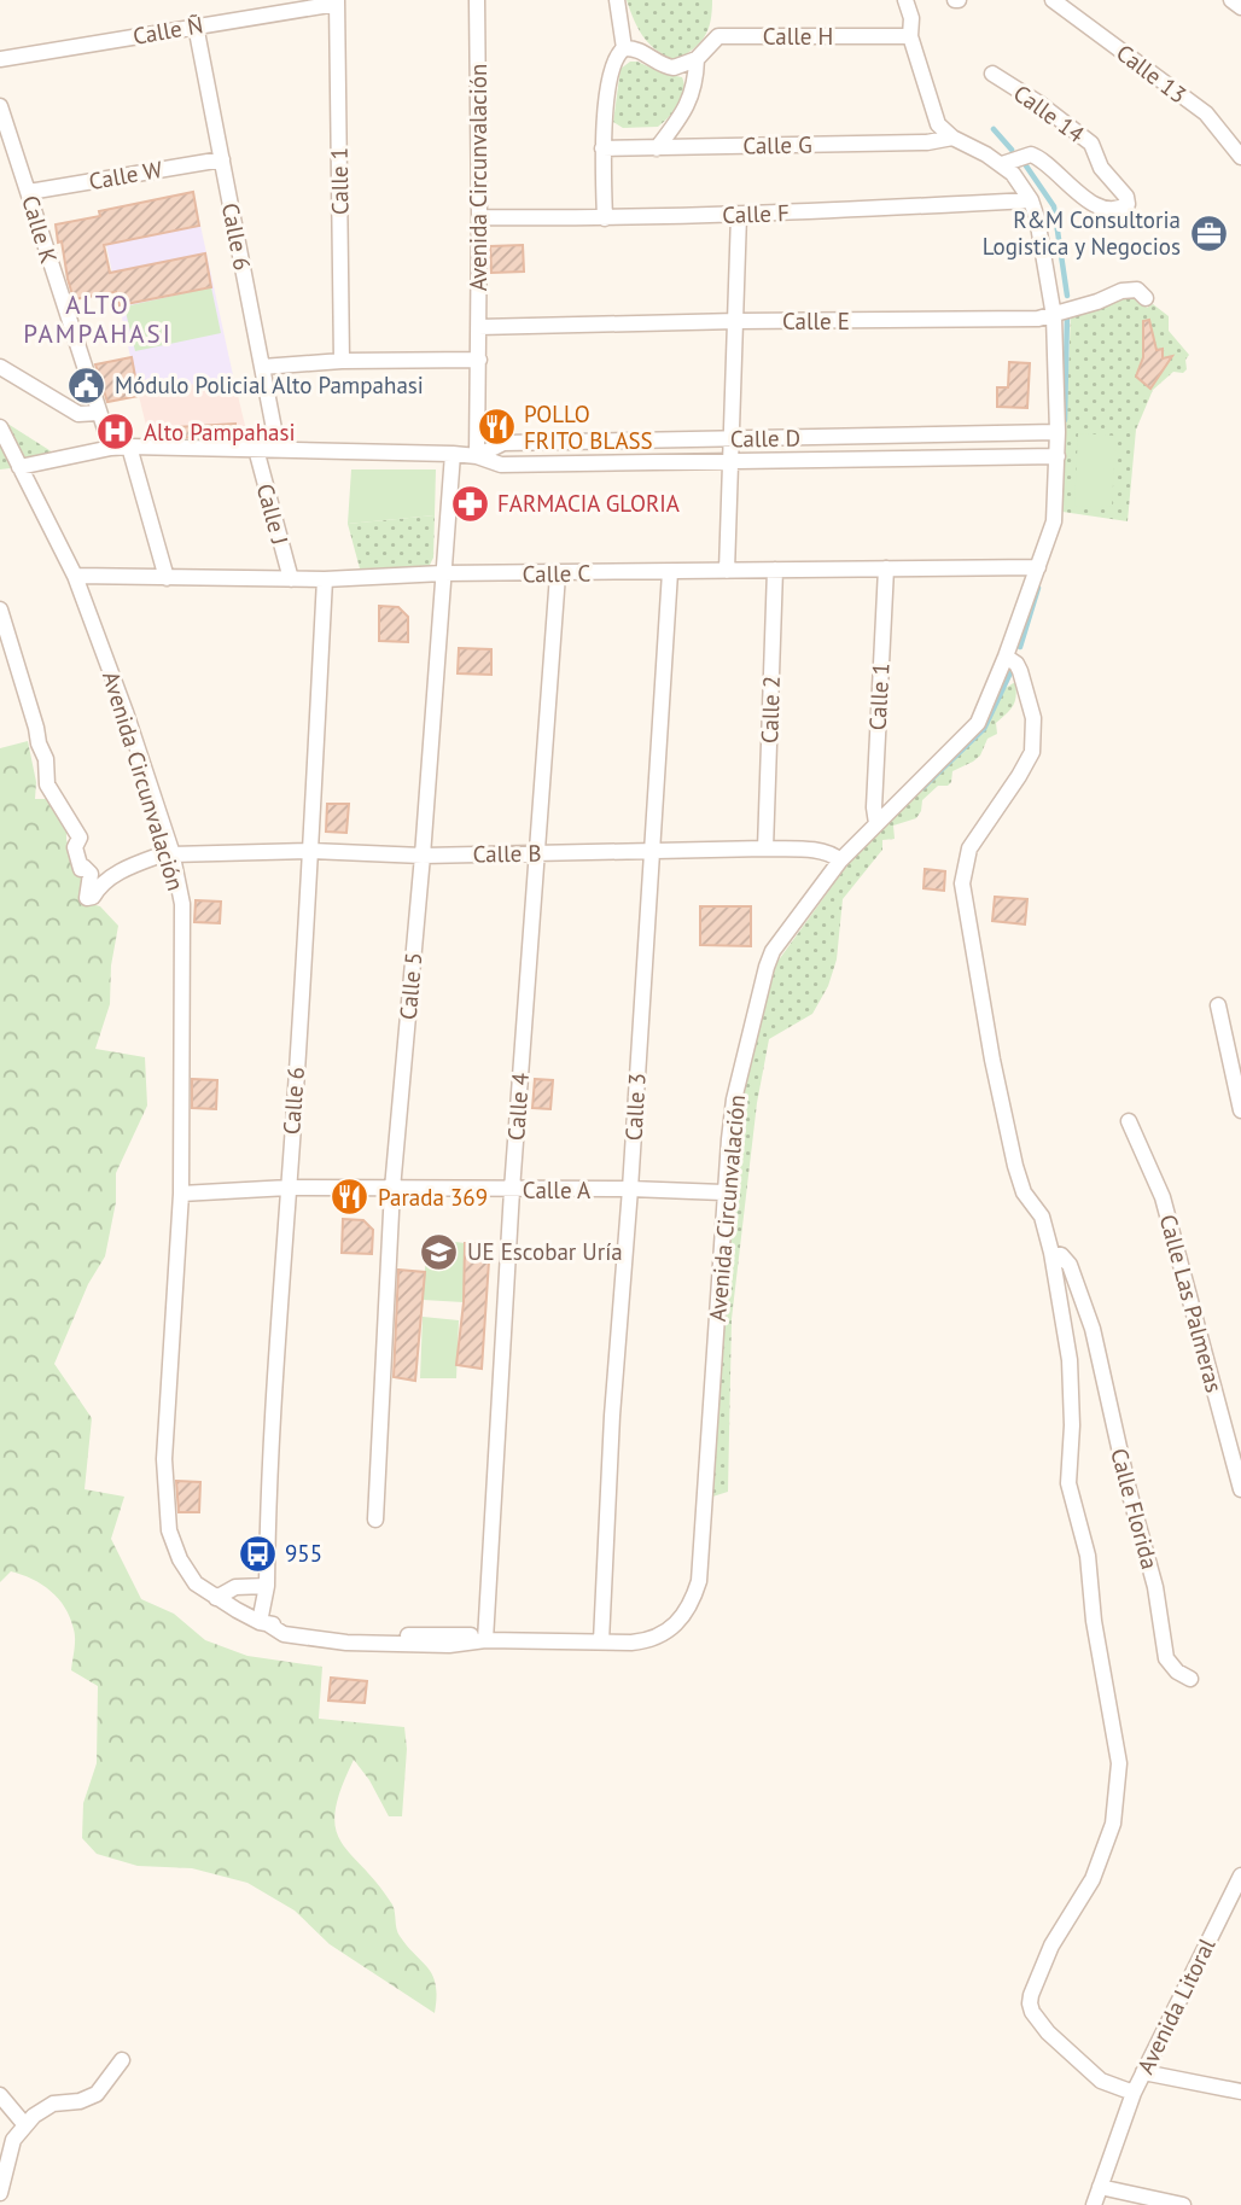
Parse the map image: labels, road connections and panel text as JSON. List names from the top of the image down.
{
  "streets": {
    "street": [
      "Calle Ñ",
      "Calle H",
      "Calle 13",
      "Calle 14",
      "Calle G",
      "Calle W",
      "Avenida Circunvalación",
      "Calle 1",
      "Calle F",
      "Calle K",
      "Calle 6",
      "Calle E",
      "Calle D",
      "Calle J",
      "Calle C",
      "Calle 2",
      "Calle B",
      "Calle 5",
      "Calle 4",
      "Calle 3",
      "Calle A",
      "Calle Las Palmeras",
      "Calle Florida",
      "Avenida Litoral"
    ]
  },
  "crossings": [
    ["Calle Ñ", "Calle 1"],
    ["Calle Ñ", "Calle 6"],
    ["Calle W", "Calle K"],
    ["Calle W", "Calle 6"],
    ["Avenida Circunvalación", "Calle 1"],
    ["Avenida Circunvalación", "Calle F"],
    ["Avenida Circunvalación", "Calle 6"],
    ["Avenida Circunvalación", "Calle E"],
    ["Avenida Circunvalación", "Calle D"],
    ["Avenida Circunvalación", "Calle C"],
    ["Avenida Circunvalación", "Calle B"],
    ["Avenida Circunvalación", "Calle 4"],
    ["Avenida Circunvalación", "Calle 3"],
    ["Avenida Circunvalación", "Calle A"],
    ["Calle 1", "Calle C"],
    ["Calle K", "Calle D"],
    ["Calle 6", "Calle D"],
    ["Calle 6", "Calle C"],
    ["Calle 6", "Calle B"],
    ["Calle 6", "Calle A"],
    ["Calle D", "Calle J"],
    ["Calle D", "Calle 5"],
    ["Calle J", "Calle C"],
    ["Calle C", "Calle 2"],
    ["Calle C", "Calle 5"],
    ["Calle C", "Calle 4"],
    ["Calle C", "Calle 3"],
    ["Calle 2", "Calle B"],
    ["Calle B", "Calle 5"],
    ["Calle B", "Calle 4"],
    ["Calle B", "Calle 3"],
    ["Calle 5", "Calle A"],
    ["Calle 4", "Calle A"],
    ["Calle 3", "Calle A"]
  ],
  "districts": ["ALTO PAMPAHASI"],
  "places": {
    "office": ["R&M Consultoria Logistica y Negocios"],
    "public building": ["Módulo Policial Alto Pampahasi"],
    "restaurant": ["POLLO FRITO BLASS", "Parada 369"],
    "hospital": ["Alto Pampahasi"],
    "pharmacy": ["FARMACIA GLORIA"],
    "school or university": ["UE Escobar Uría"],
    "bus stop": ["955"]
  }
}
